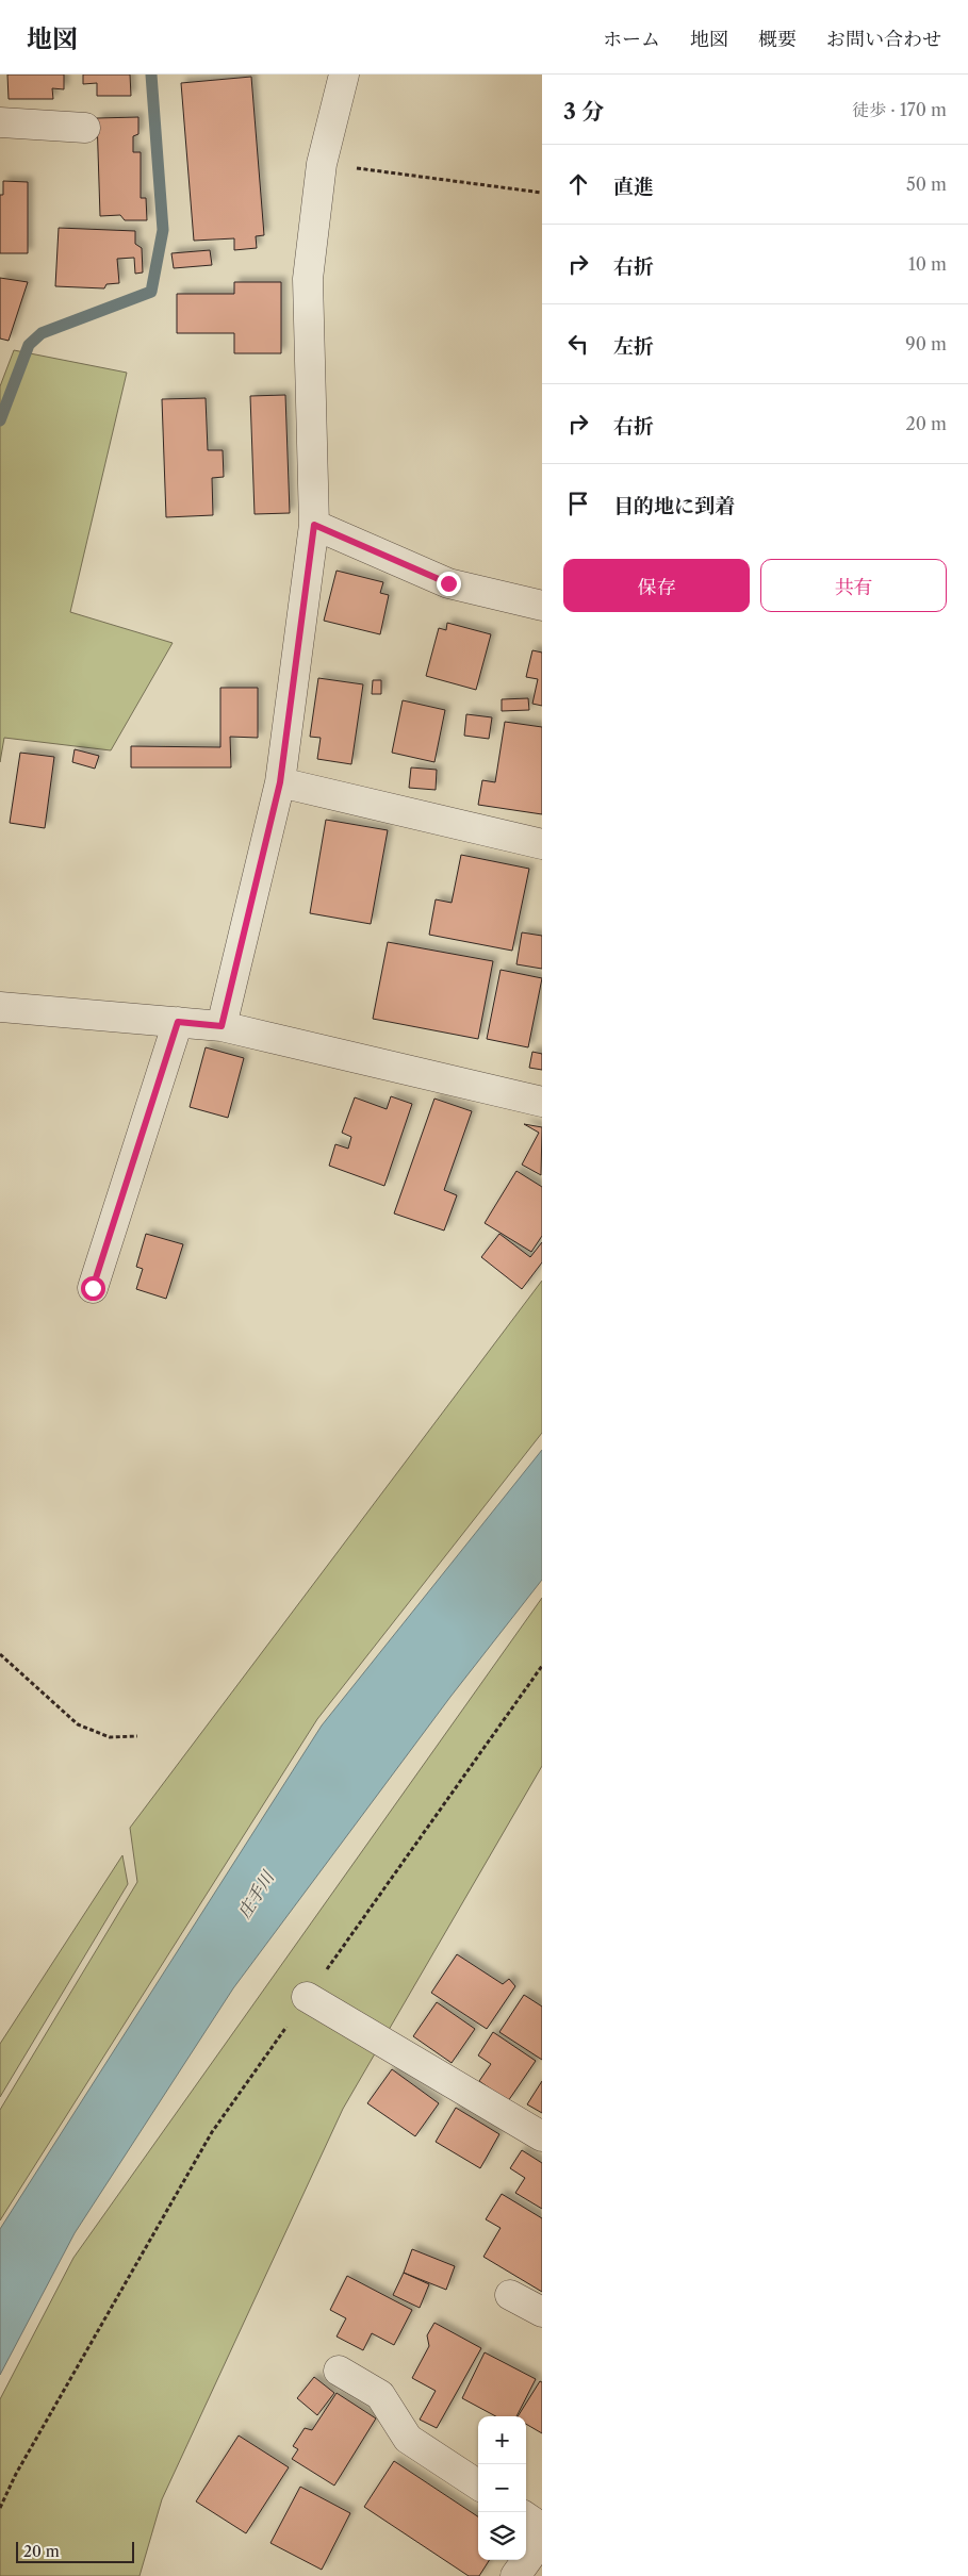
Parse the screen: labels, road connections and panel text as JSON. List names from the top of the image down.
{
  "water": ["庄手川"],
  "scale_bar": "20 m",
  "page": {
    "header": "地図",
    "nav": [
      "ホーム",
      "地図",
      "概要",
      "お問い合わせ"
    ],
    "heading": ["3 分", "徒歩 · 170 m"],
    "list": [
      ["直進", "50 m"],
      ["右折", "10 m"],
      ["左折", "90 m"],
      ["右折", "20 m"],
      "目的地に到着"
    ],
    "buttons": ["保存", "共有"],
    "map_buttons": ["+", "−"],
    "scale": "20 m"
  }
}
